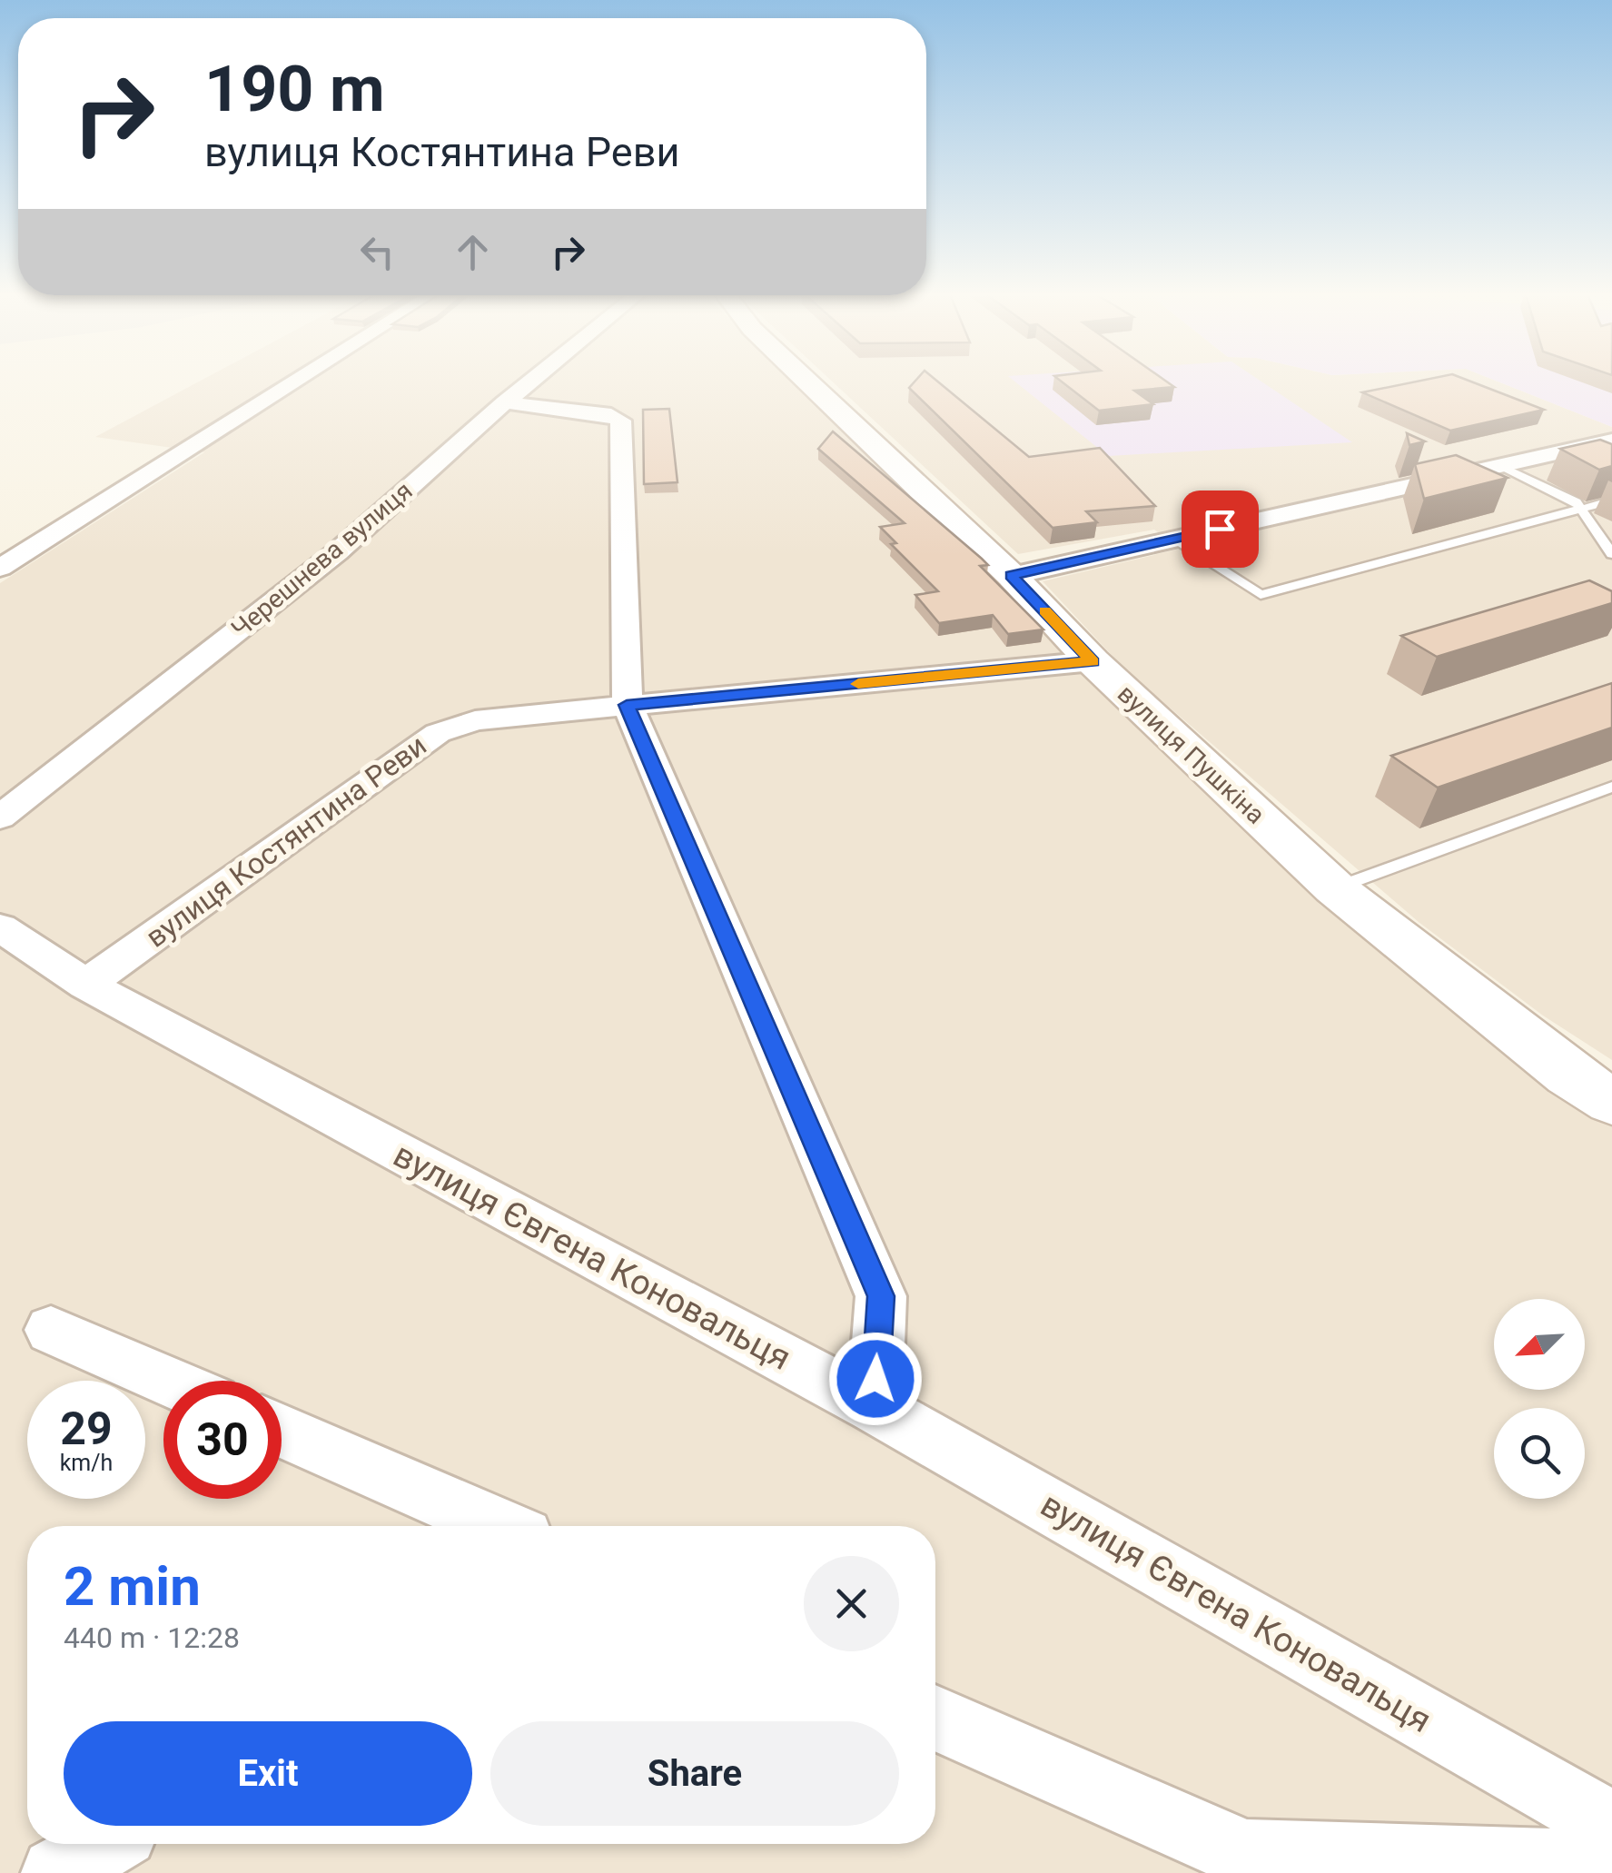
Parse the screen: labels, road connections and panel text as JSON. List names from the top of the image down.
{
  "streets": {
    "street": [
      "Черешнева вулиця",
      "вулиця Пушкіна",
      "вулиця Костянтина Реви",
      "вулиця Євгена Коновальця"
    ]
  },
  "crossings": [
    ["вулиця Пушкіна", "вулиця Костянтина Реви"],
    ["вулиця Костянтина Реви", "вулиця Євгена Коновальця"]
  ],
  "north": "bottom left",
  "page": {
    "turn": ["190 m", "вулиця Костянтина Реви"],
    "speed": "29 km/h",
    "limit": "30",
    "heading": ["2 min", "440 m · 12:28"],
    "buttons": ["Exit", "Share"]
  }
}
